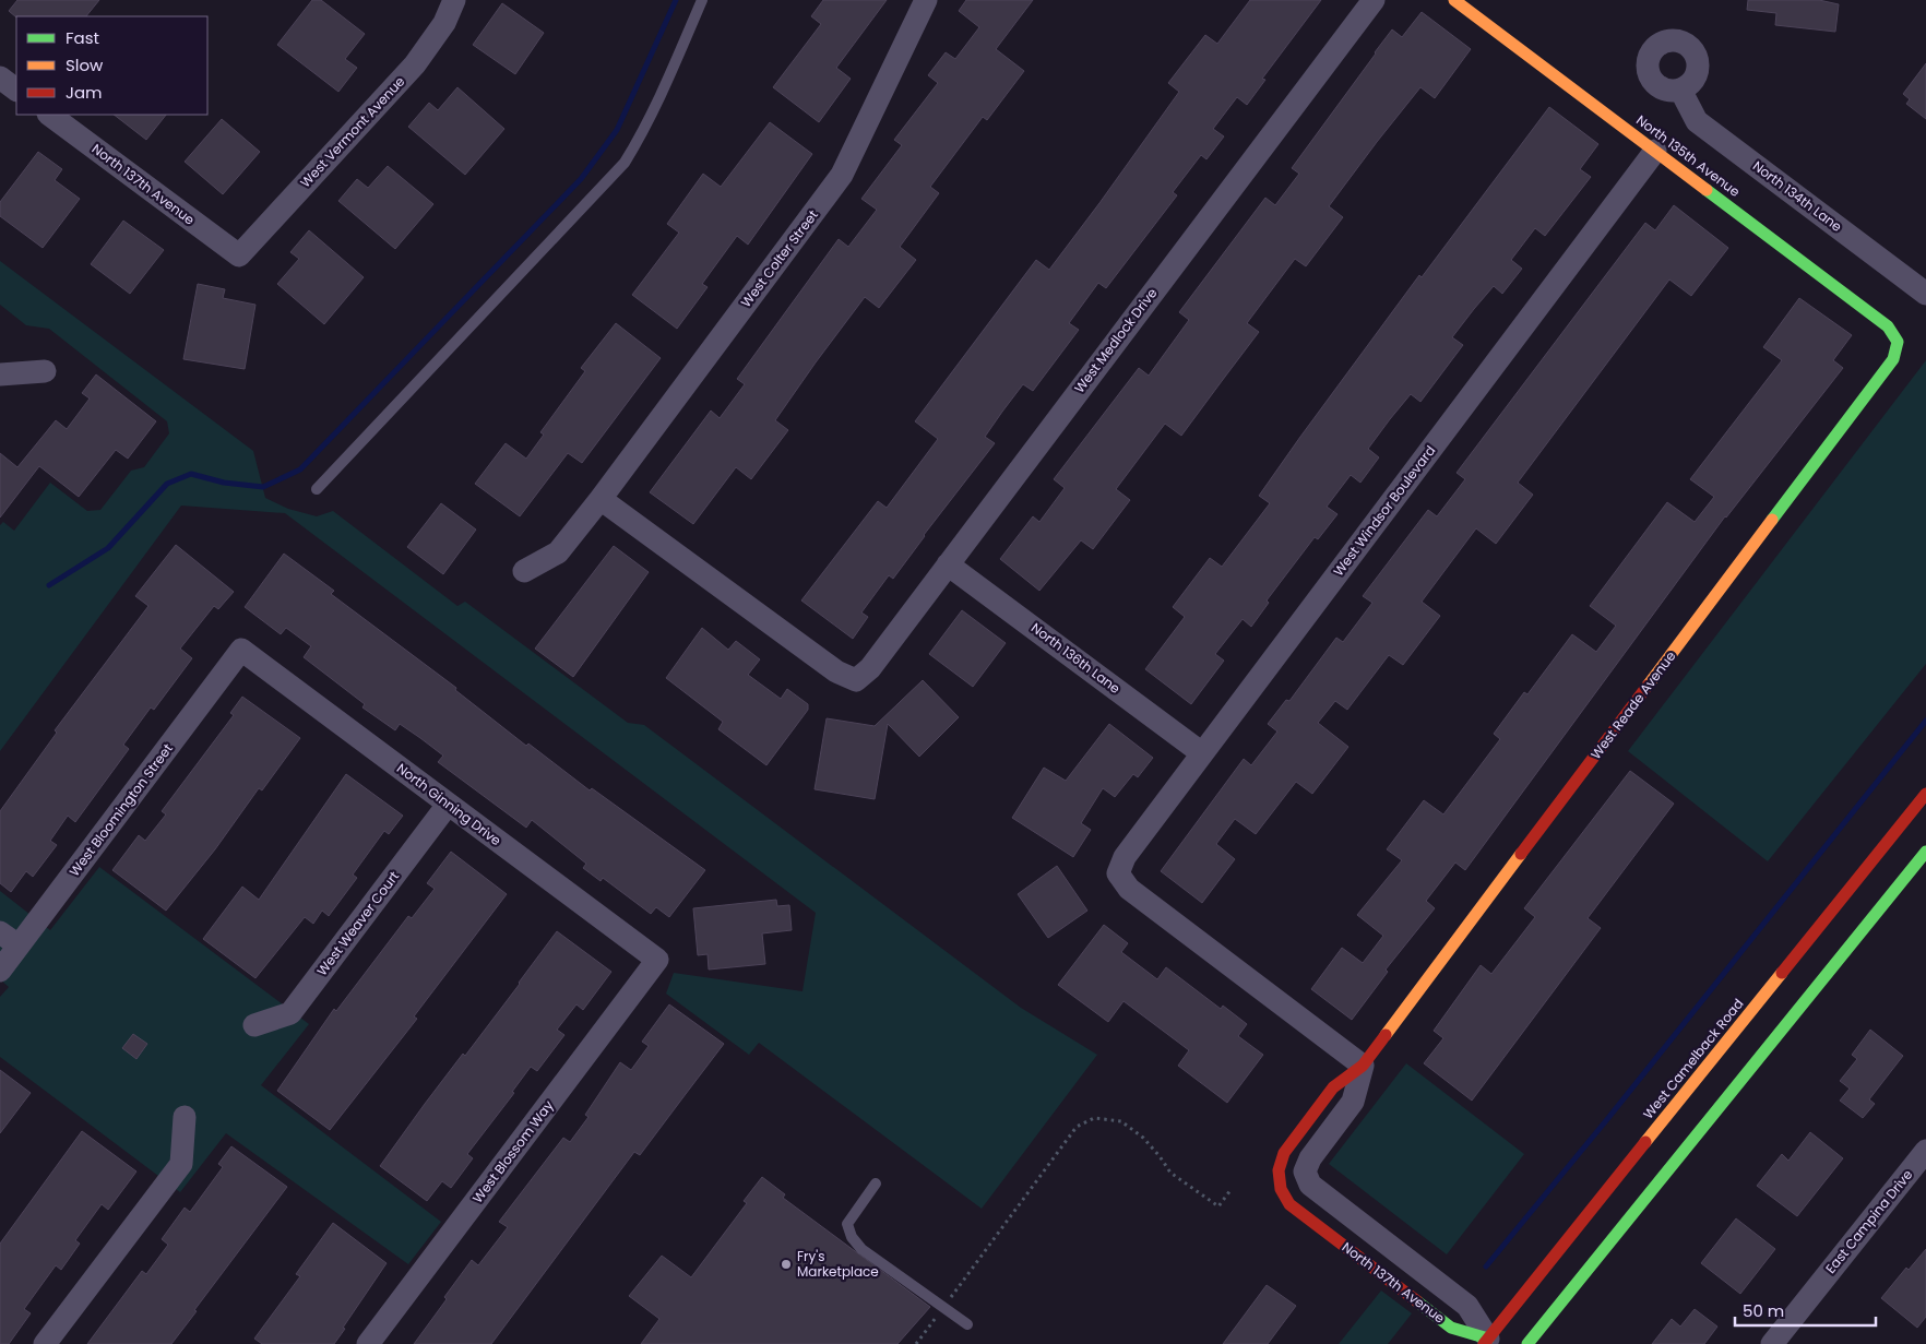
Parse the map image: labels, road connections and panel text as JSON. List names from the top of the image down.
{
  "streets": {
    "street": [
      "West Vermont Avenue",
      "North 135th Avenue",
      "North 137th Avenue",
      "North 134th Lane",
      "West Colter Street",
      "West Medlock Drive",
      "West Windsor Boulevard",
      "North 136th Lane",
      "West Reade Avenue",
      "North Ginning Drive",
      "West Bloomington Street",
      "West Weaver Court",
      "West Camelback Road",
      "West Blossom Way",
      "East Campina Drive"
    ]
  },
  "crossings": [
    ["West Vermont Avenue", "North 137th Avenue"],
    ["North 135th Avenue", "West Windsor Boulevard"],
    ["North 135th Avenue", "West Reade Avenue"],
    ["North 137th Avenue", "West Reade Avenue"],
    ["North 137th Avenue", "West Camelback Road"],
    ["West Colter Street", "West Medlock Drive"],
    ["West Medlock Drive", "North 136th Lane"],
    ["West Windsor Boulevard", "North 136th Lane"],
    ["West Windsor Boulevard", "West Reade Avenue"],
    ["North Ginning Drive", "West Bloomington Street"],
    ["North Ginning Drive", "West Weaver Court"],
    ["North Ginning Drive", "West Blossom Way"]
  ],
  "places": ["Fry's Marketplace"],
  "legend": ["Fast", "Slow", "Jam"],
  "scale_bar": "50 m"
}
